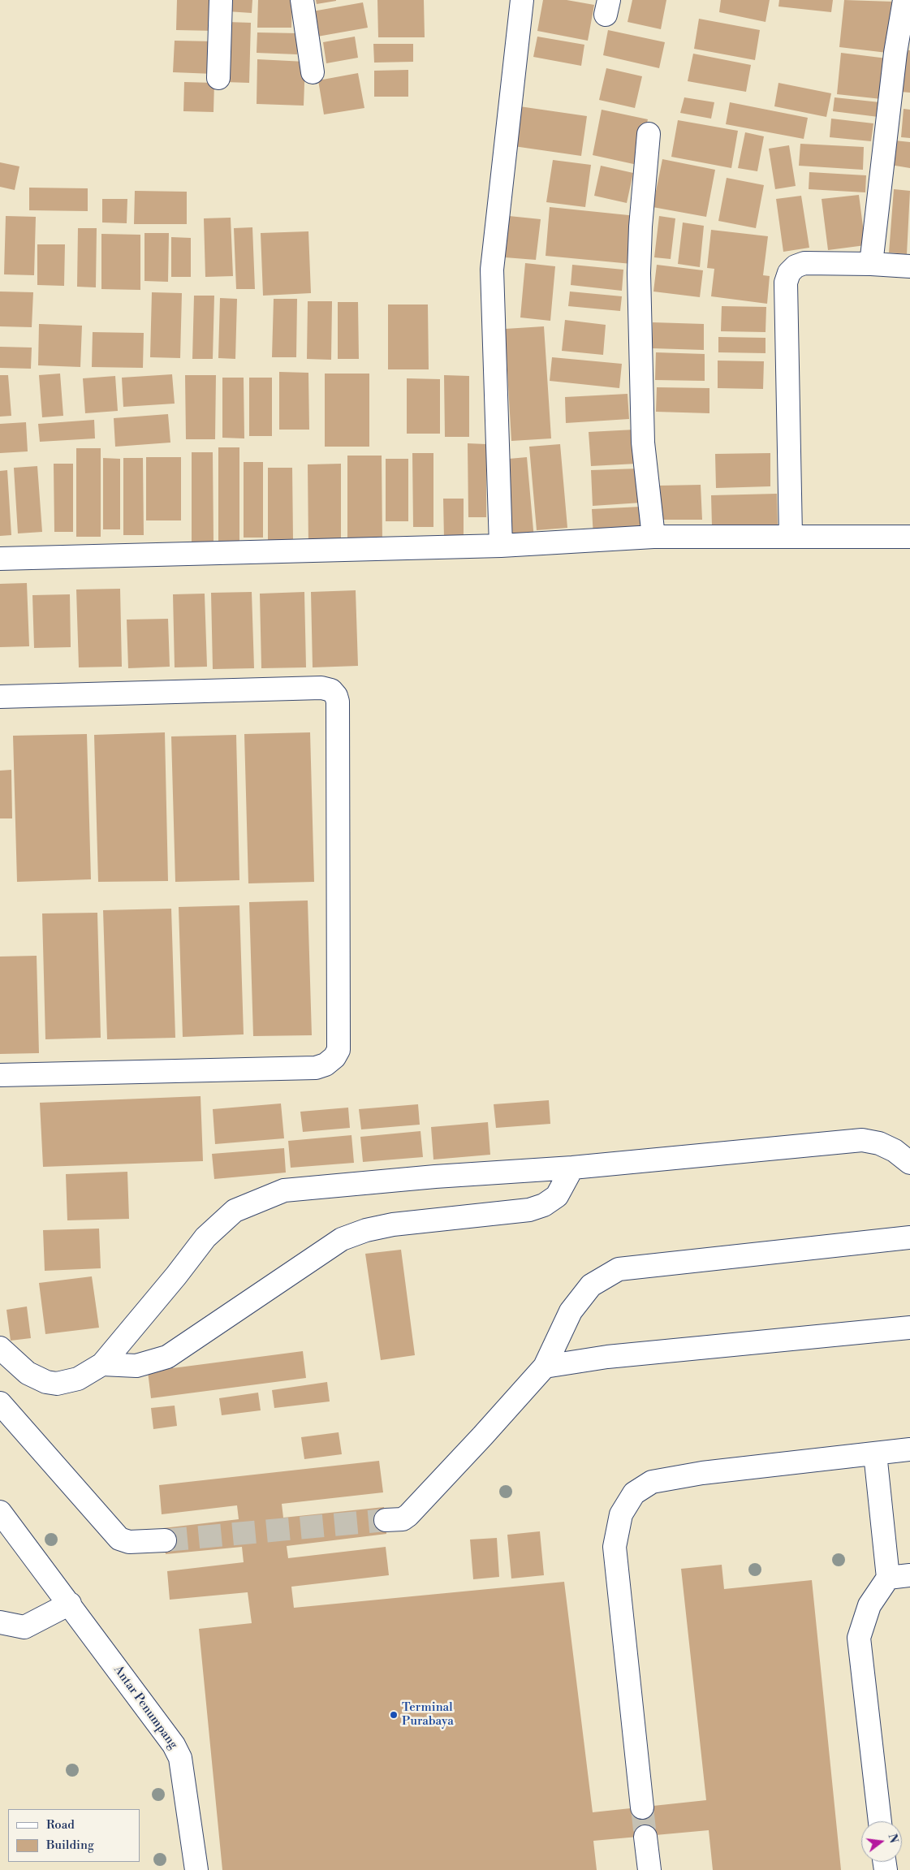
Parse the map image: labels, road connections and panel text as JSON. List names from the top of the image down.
{
  "streets": {
    "street": ["Antar Penumpang"]
  },
  "places": ["Terminal Purabaya"],
  "legend": ["Road", "Building"],
  "north": "right"
}
